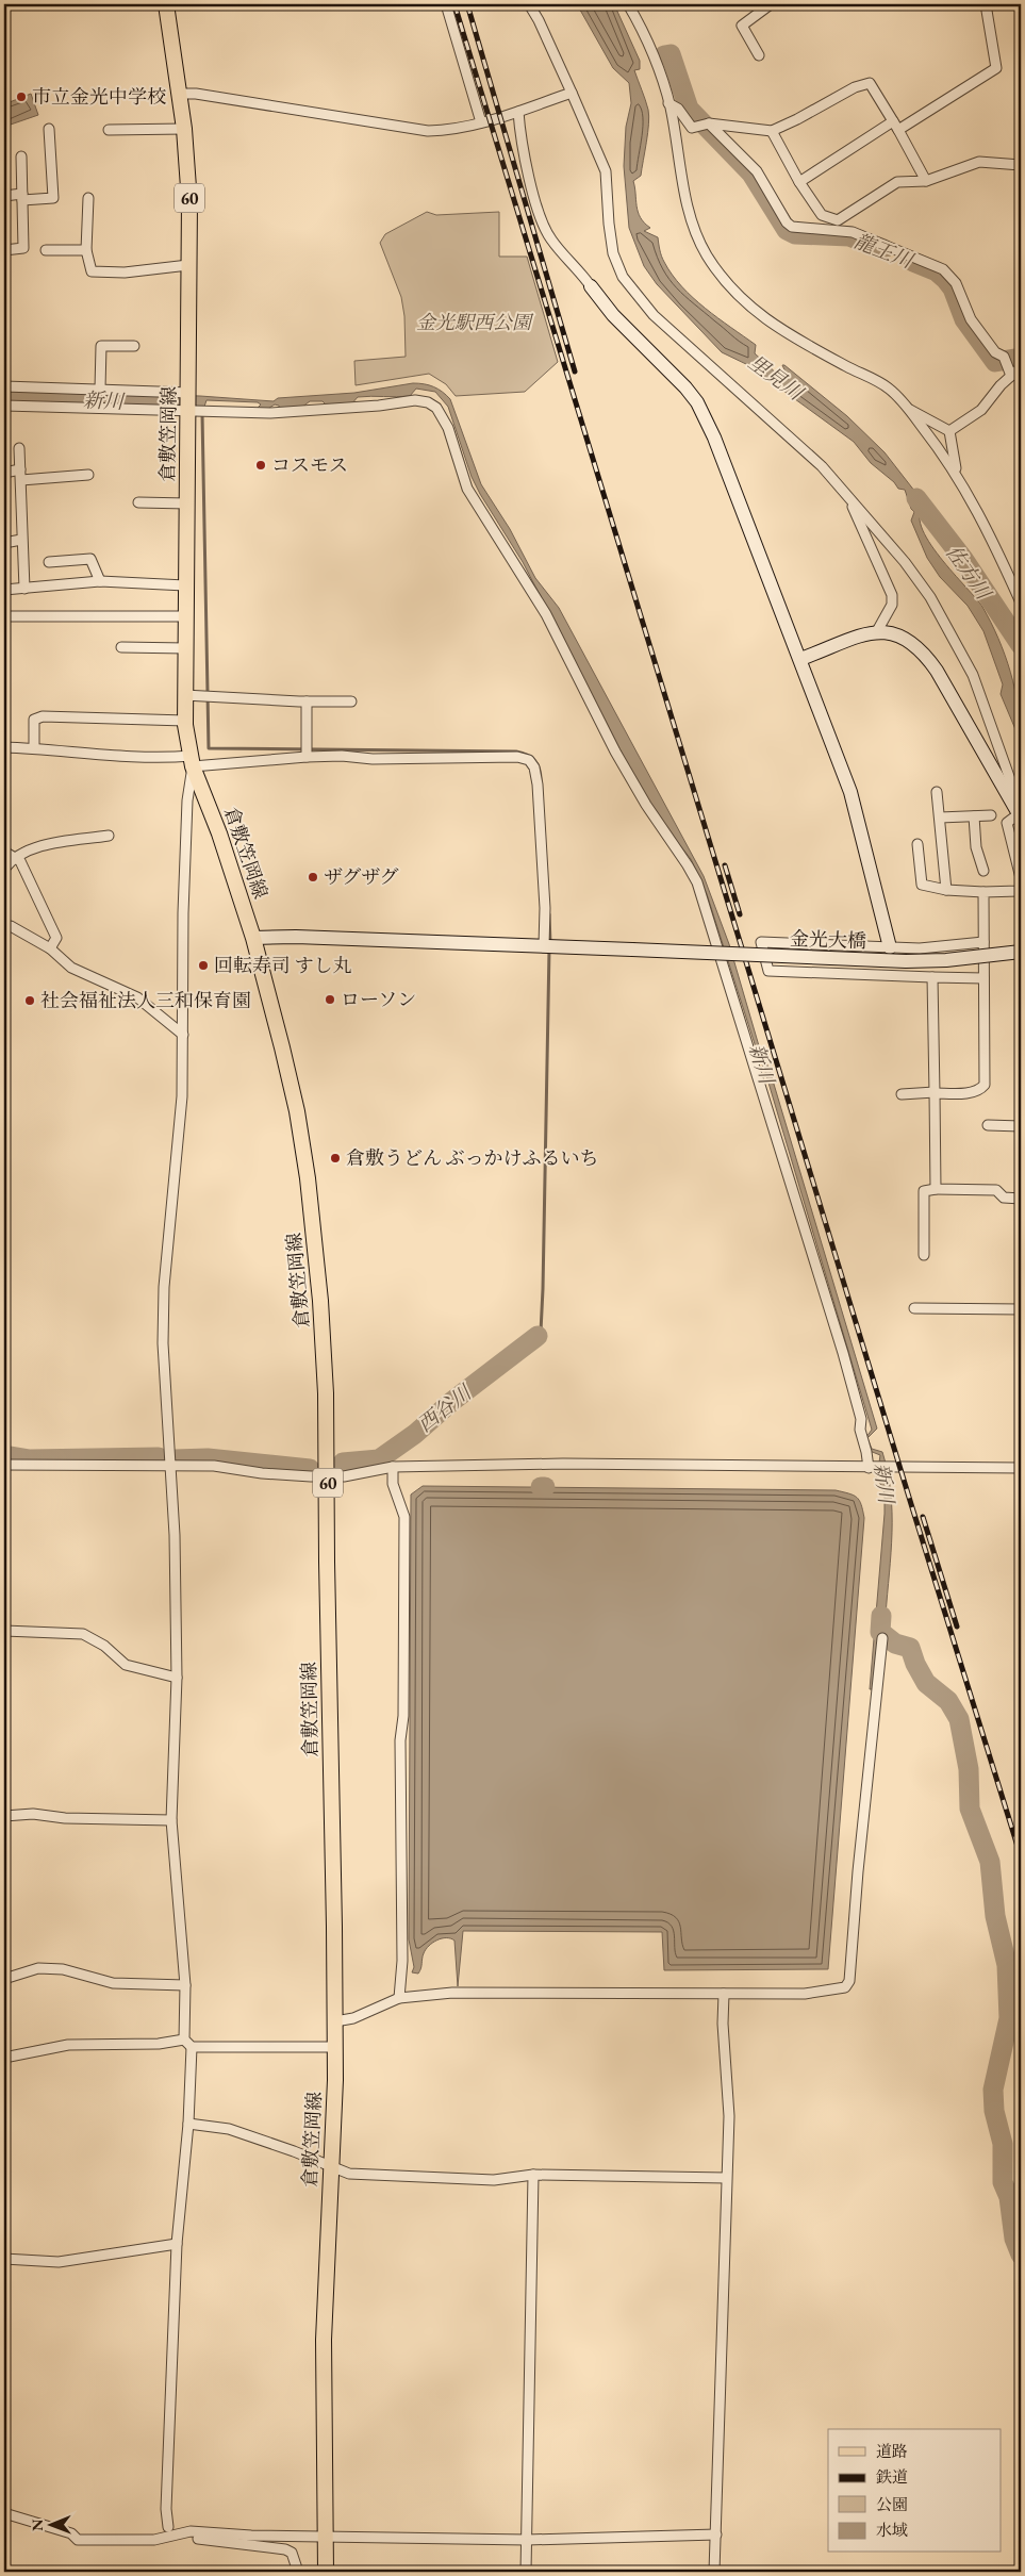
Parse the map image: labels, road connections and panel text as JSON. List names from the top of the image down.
{
  "streets": {
    "main road": ["60", "倉敷笠岡線"],
    "street": ["金光大橋"]
  },
  "crossings": [
    ["倉敷笠岡線", "金光大橋"]
  ],
  "water": [
    "龍王川",
    "里見川",
    "新川",
    "佐方川",
    "西谷川"
  ],
  "parks": ["金光駅西公園"],
  "places": [
    "市立金光中学校",
    "コスモス",
    "ザグザグ",
    "回転寿司 すし丸",
    "ローソン",
    "社会福祉法人三和保育園",
    "倉敷うどん ぶっかけふるいち"
  ],
  "legend": [
    "道路",
    "鉄道",
    "公園",
    "水域"
  ],
  "north": "left"
}
